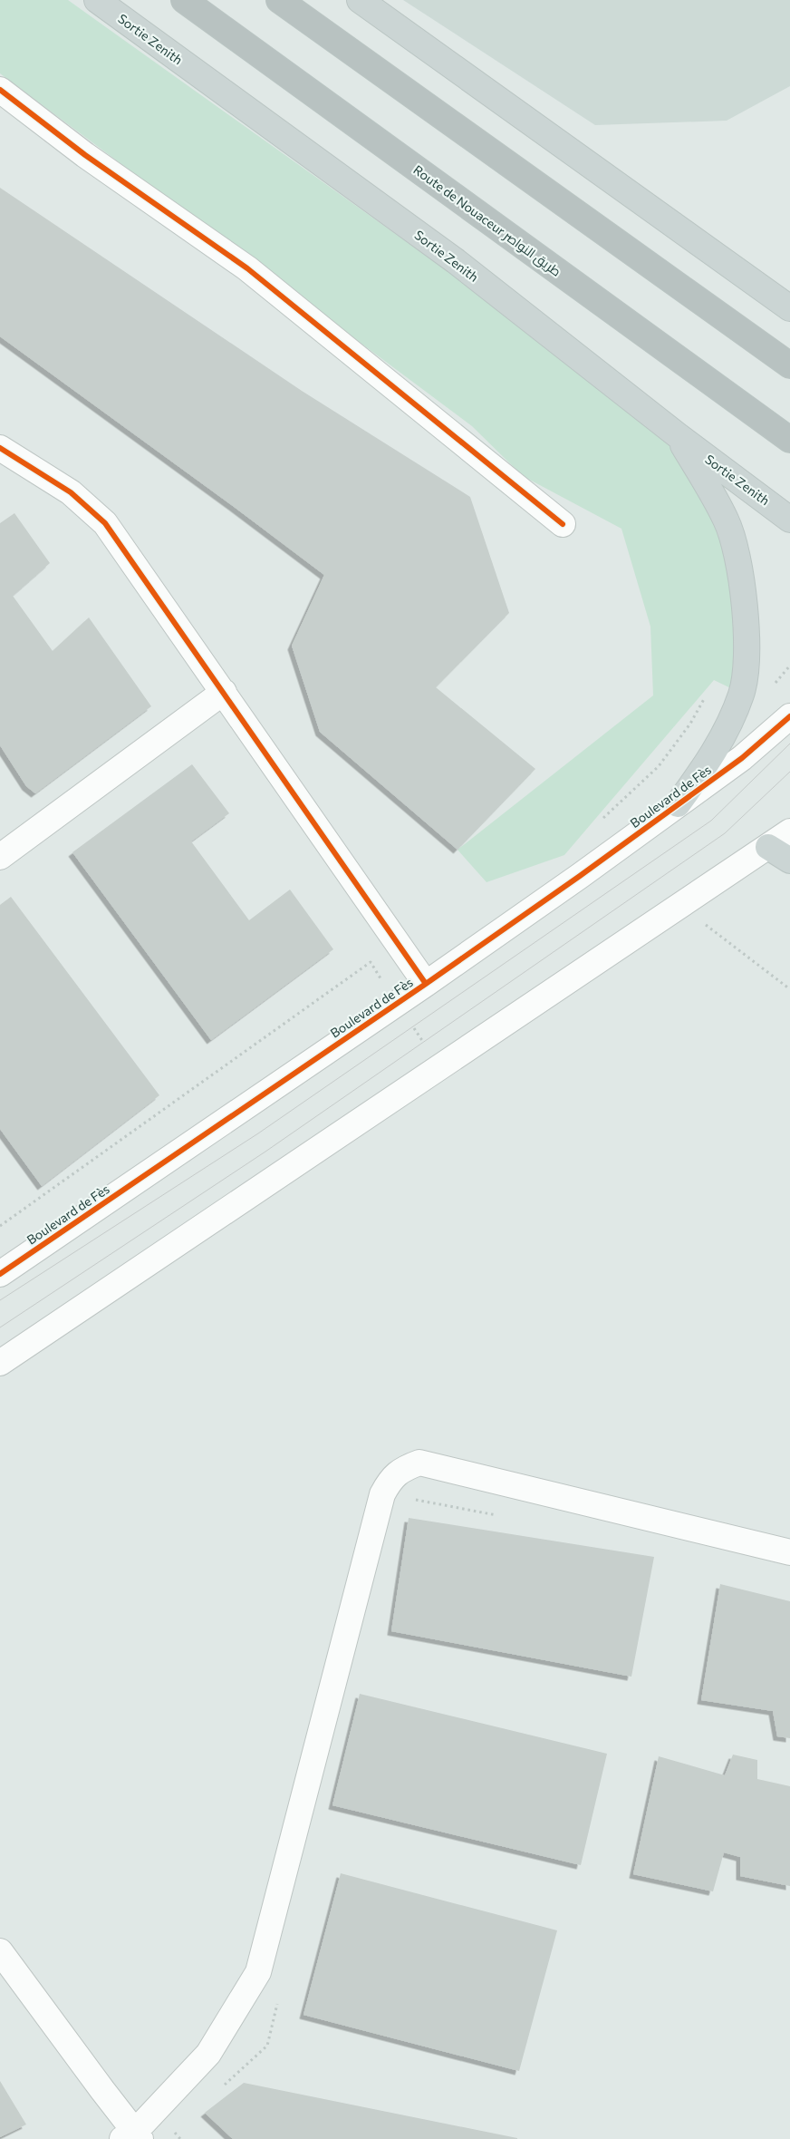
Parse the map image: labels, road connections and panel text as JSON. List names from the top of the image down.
{
  "streets": {
    "highway": ["Route de Nouaceur طريق النواصر"],
    "main road": ["Sortie Zenith"],
    "street": ["Boulevard de Fès"]
  }
}
